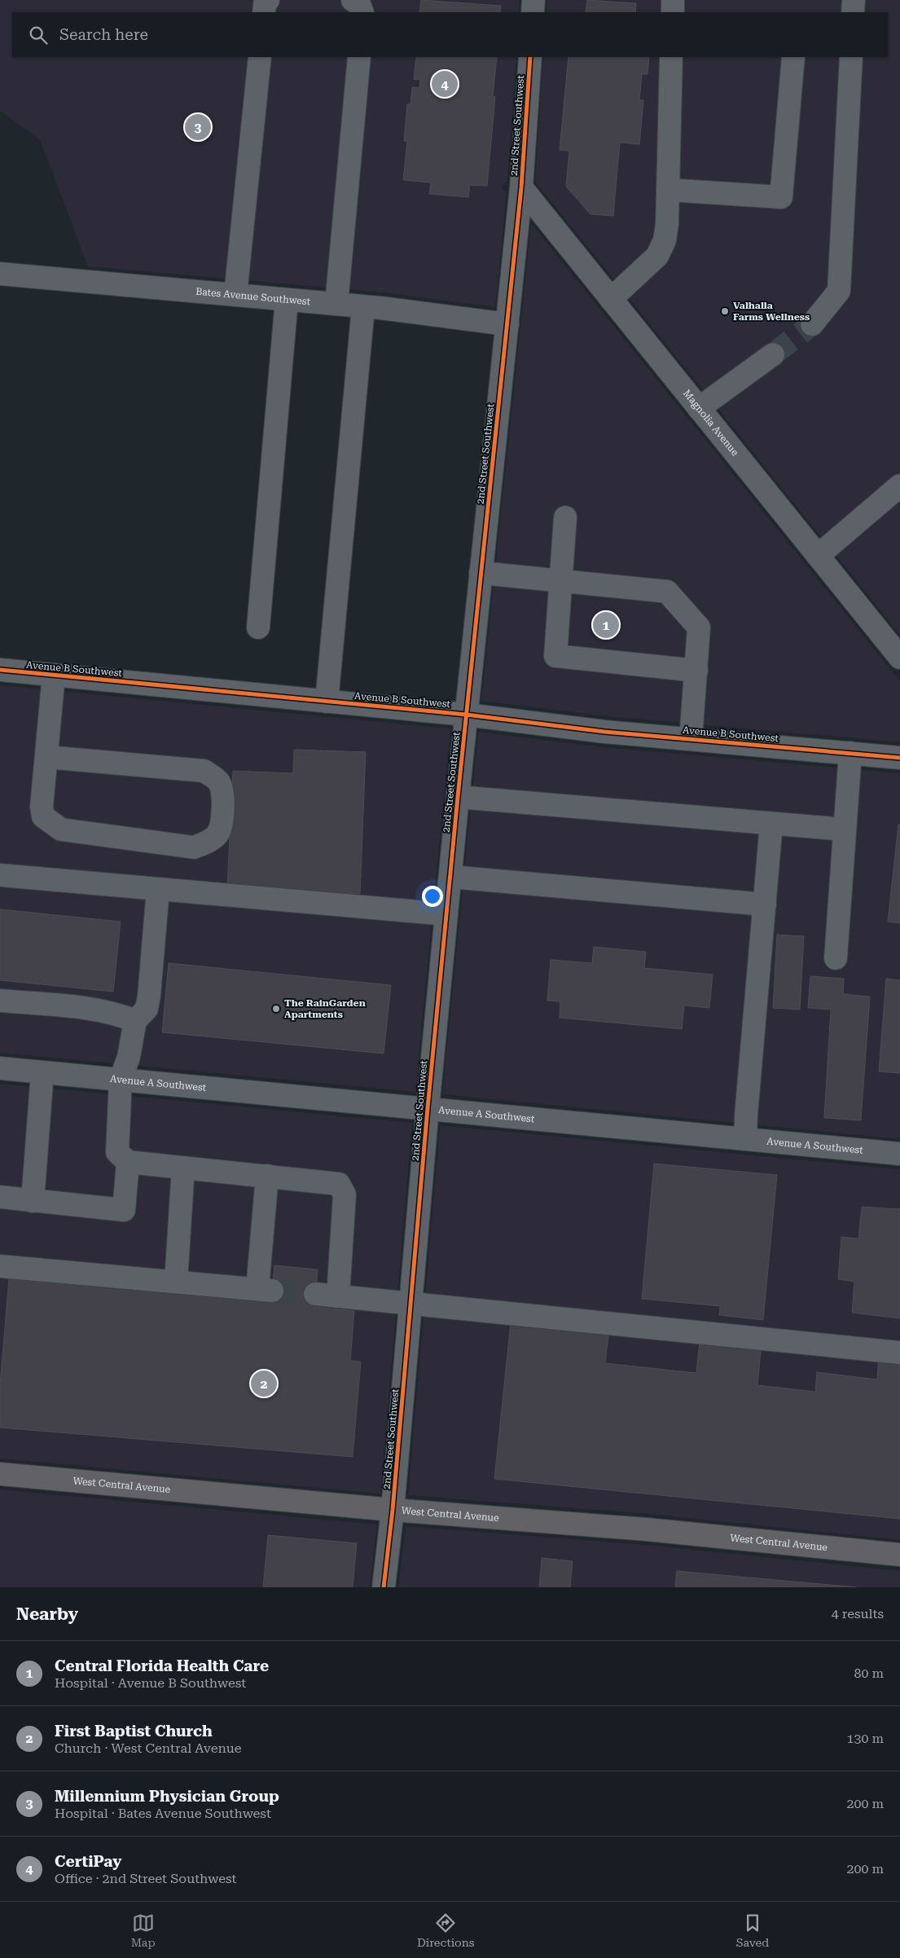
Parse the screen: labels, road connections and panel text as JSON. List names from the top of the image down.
{
  "streets": {
    "main road": ["West Central Avenue"],
    "street": [
      "2nd Street Southwest",
      "Bates Avenue Southwest",
      "Magnolia Avenue",
      "Avenue B Southwest",
      "Avenue A Southwest"
    ]
  },
  "crossings": [
    ["2nd Street Southwest", "Bates Avenue Southwest"],
    ["2nd Street Southwest", "Magnolia Avenue"],
    ["2nd Street Southwest", "Avenue B Southwest"],
    ["2nd Street Southwest", "Avenue A Southwest"],
    ["2nd Street Southwest", "West Central Avenue"]
  ],
  "places": ["Valhalla Farms Wellness", "The RainGarden Apartments"],
  "page": {
    "search": "Search here",
    "pins": [
      "4",
      "3",
      "1",
      "2"
    ],
    "heading": ["Nearby", "4 results"],
    "list": [
      {
        "mark": "1",
        "name": "Central Florida Health Care",
        "note": "Hospital · Avenue B Southwest",
        "value": "80 m"
      },
      {
        "mark": "2",
        "name": "First Baptist Church",
        "note": "Church · West Central Avenue",
        "value": "130 m"
      },
      {
        "mark": "3",
        "name": "Millennium Physician Group",
        "note": "Hospital · Bates Avenue Southwest",
        "value": "200 m"
      },
      {
        "mark": "4",
        "name": "CertiPay",
        "note": "Office · 2nd Street Southwest",
        "value": "200 m"
      }
    ],
    "nav": ["Map", "Directions", "Saved"]
  }
}
